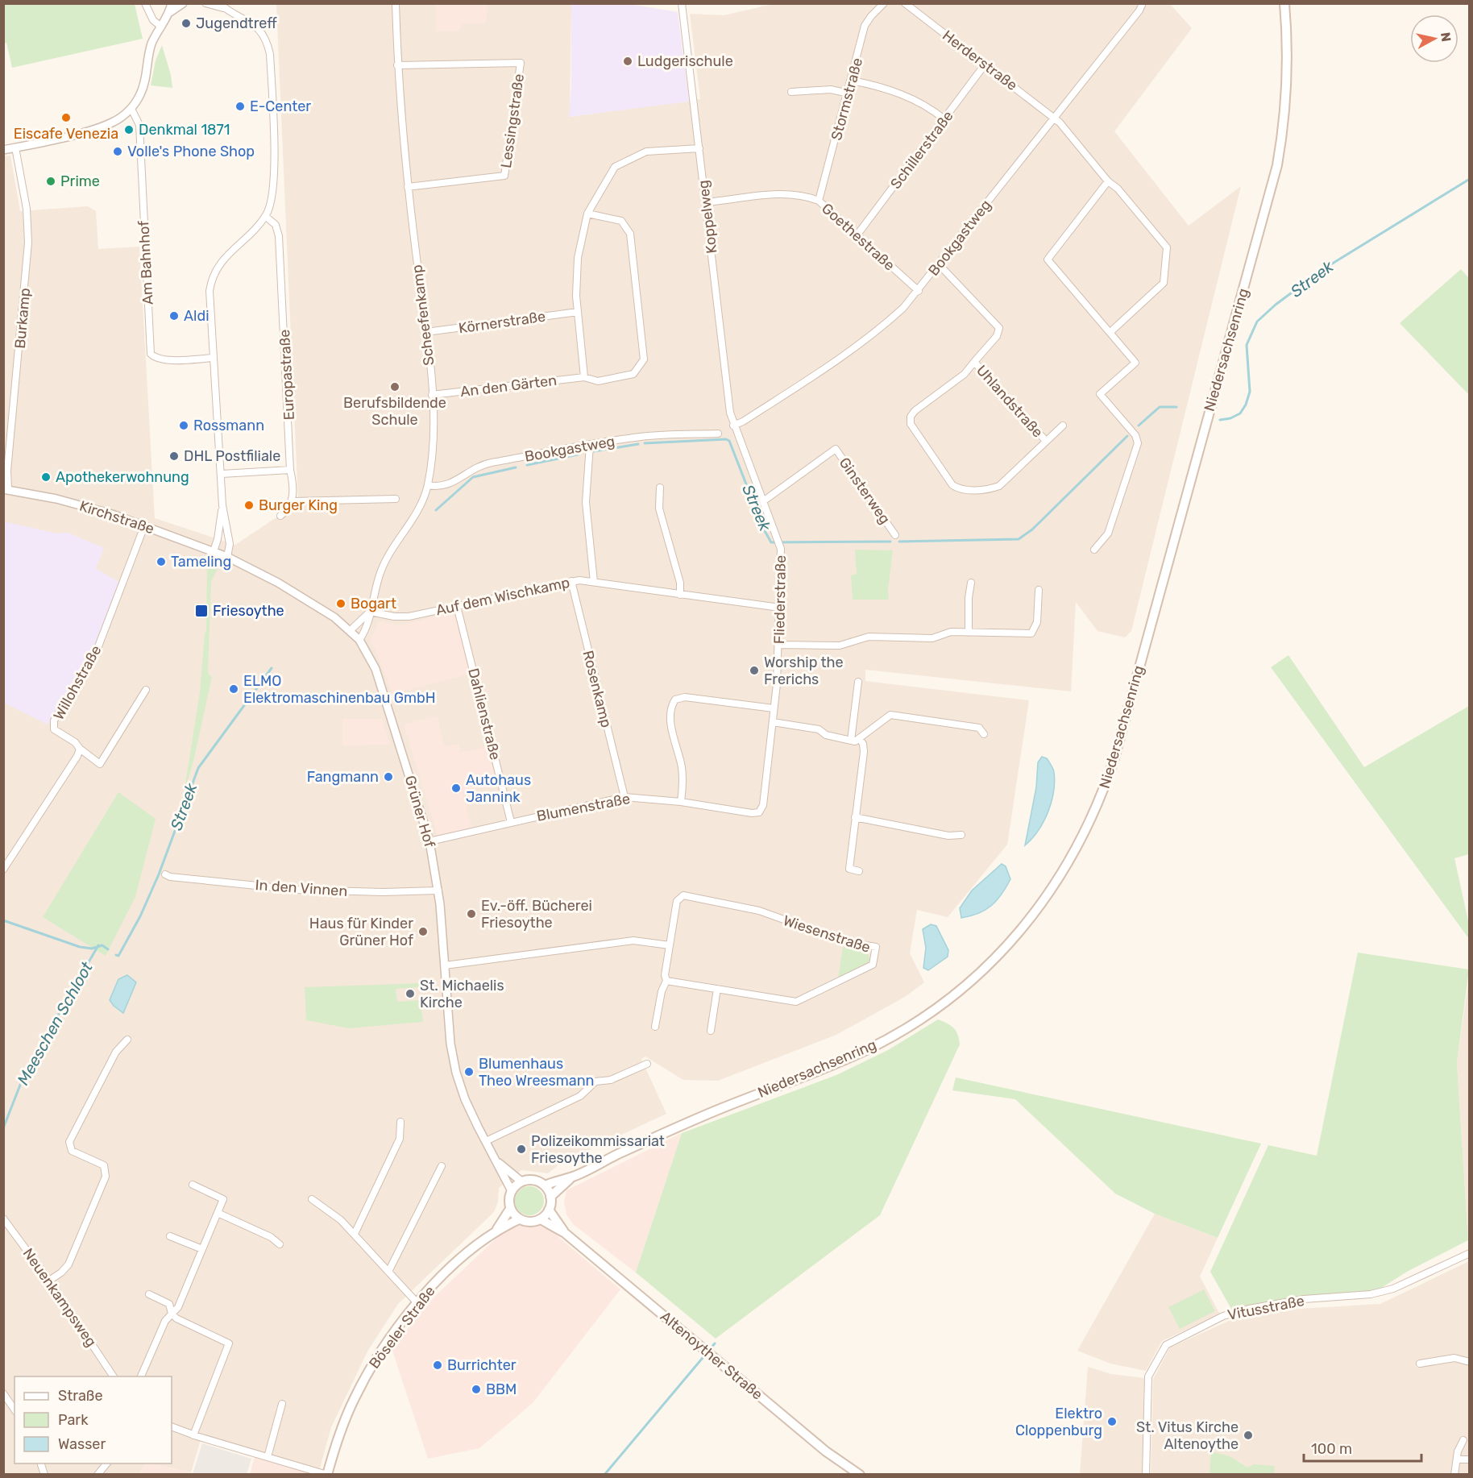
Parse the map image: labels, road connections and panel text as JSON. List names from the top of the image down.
{
  "streets": {
    "main road": ["Niedersachsenring", "Böseler Straße", "Altenoyther Straße"],
    "street": [
      "Herderstraße",
      "Stormstraße",
      "Lessingstraße",
      "Schillerstraße",
      "Koppelweg",
      "Goethestraße",
      "Bookgastweg",
      "Am Bahnhof",
      "Scheefenkamp",
      "Burkamp",
      "Körnerstraße",
      "Europastraße",
      "An den Gärten",
      "Uhlandstraße",
      "Ginsterweg",
      "Kirchstraße",
      "Auf dem Wischkamp",
      "Fliederstraße",
      "Willohstraße",
      "Rosenkamp",
      "Dahlienstraße",
      "Blumenstraße",
      "Grüner Hof",
      "In den Vinnen",
      "Wiesenstraße",
      "Neuenkampsweg",
      "Vitusstraße"
    ]
  },
  "crossings": [
    ["Herderstraße", "Schillerstraße"],
    ["Herderstraße", "Bookgastweg"],
    ["Stormstraße", "Goethestraße"],
    ["Lessingstraße", "Scheefenkamp"],
    ["Schillerstraße", "Goethestraße"],
    ["Koppelweg", "Goethestraße"],
    ["Koppelweg", "Bookgastweg"],
    ["Koppelweg", "Fliederstraße"],
    ["Goethestraße", "Bookgastweg"],
    ["Bookgastweg", "Scheefenkamp"],
    ["Bookgastweg", "Uhlandstraße"],
    ["Bookgastweg", "Fliederstraße"],
    ["Scheefenkamp", "Körnerstraße"],
    ["Scheefenkamp", "An den Gärten"],
    ["Scheefenkamp", "Auf dem Wischkamp"],
    ["Scheefenkamp", "Grüner Hof"],
    ["Burkamp", "Kirchstraße"],
    ["Niedersachsenring", "Grüner Hof"],
    ["Niedersachsenring", "Böseler Straße"],
    ["Niedersachsenring", "Altenoyther Straße"],
    ["Ginsterweg", "Fliederstraße"],
    ["Kirchstraße", "Willohstraße"],
    ["Kirchstraße", "Grüner Hof"],
    ["Auf dem Wischkamp", "Fliederstraße"],
    ["Auf dem Wischkamp", "Rosenkamp"],
    ["Auf dem Wischkamp", "Dahlienstraße"],
    ["Fliederstraße", "Blumenstraße"],
    ["Rosenkamp", "Blumenstraße"],
    ["Dahlienstraße", "Blumenstraße"],
    ["Blumenstraße", "Grüner Hof"],
    ["Grüner Hof", "In den Vinnen"],
    ["Grüner Hof", "Böseler Straße"],
    ["Grüner Hof", "Altenoyther Straße"],
    ["Böseler Straße", "Altenoyther Straße"]
  ],
  "water": ["Streek", "Meeschen Schloot"],
  "places": {
    "other": [
      "Jugendtreff",
      "Ludgerischule",
      "E-Center",
      "Eiscafe Venezia",
      "Denkmal 1871",
      "Volle's Phone Shop",
      "Prime",
      "Aldi",
      "Berufsbildende Schule",
      "Rossmann",
      "DHL Postfiliale",
      "Apothekerwohnung",
      "Burger King",
      "Tameling",
      "Bogart",
      "Worship the Frerichs",
      "ELMO Elektromaschinenbau GmbH",
      "Fangmann",
      "Autohaus Jannink",
      "Ev.-öff. Bücherei Friesoythe",
      "Haus für Kinder Grüner Hof",
      "St. Michaelis Kirche",
      "Blumenhaus Theo Wreesmann",
      "Polizeikommissariat Friesoythe",
      "Burrichter",
      "BBM",
      "Elektro Cloppenburg",
      "St. Vitus Kirche Altenoythe"
    ],
    "transit": ["Friesoythe"]
  },
  "legend": ["Straße", "Park", "Wasser"],
  "scale_bar": "100 m",
  "north": "right"
}
